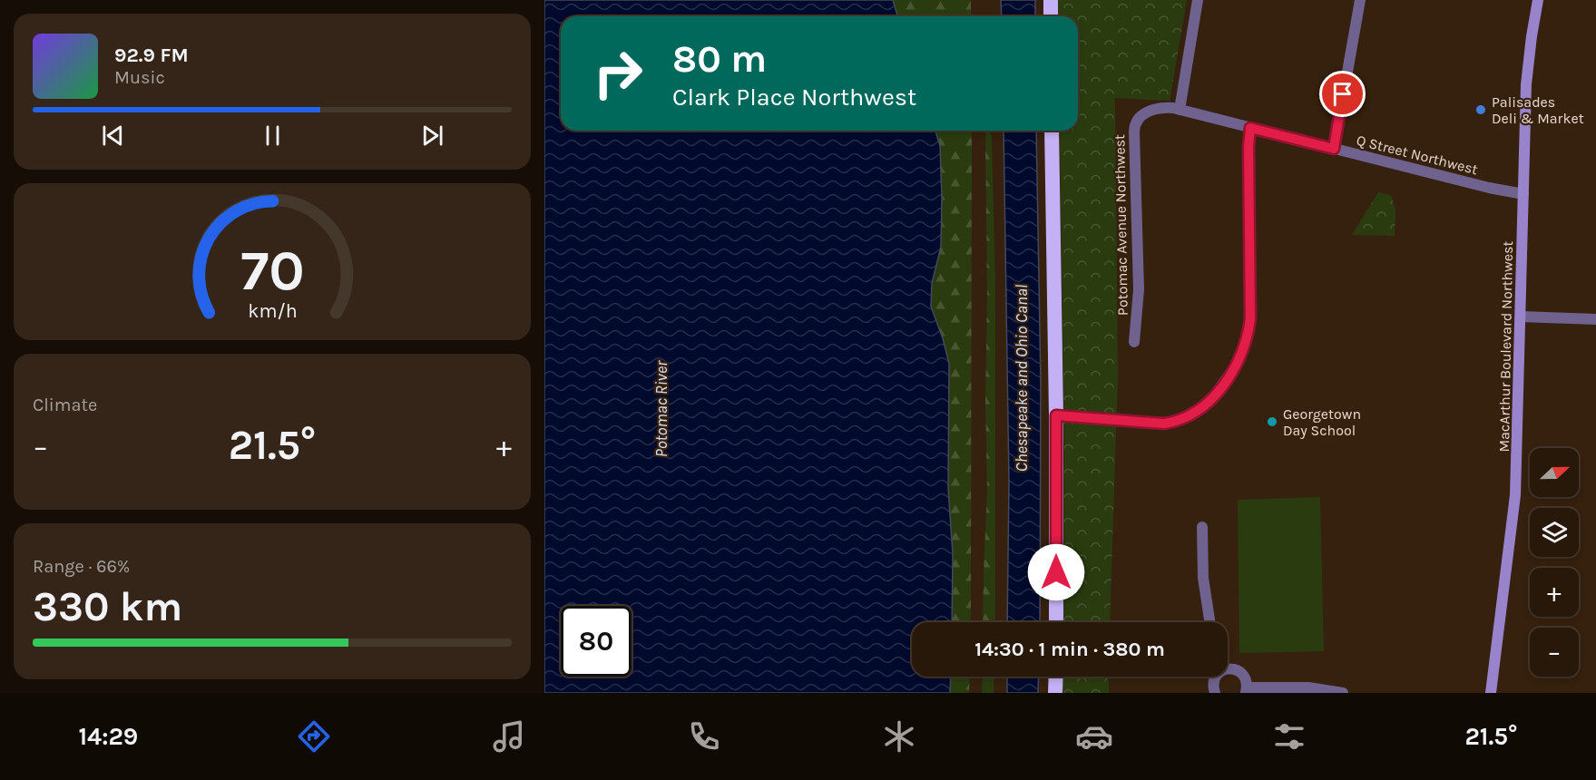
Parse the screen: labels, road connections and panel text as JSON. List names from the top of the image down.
{
  "streets": {
    "main road": ["MacArthur Boulevard Northwest"],
    "street": ["Q Street Northwest", "Potomac Avenue Northwest"]
  },
  "crossings": [
    ["Q Street Northwest", "Potomac Avenue Northwest"],
    ["Q Street Northwest", "MacArthur Boulevard Northwest"]
  ],
  "water": ["Chesapeake and Ohio Canal", "Potomac River"],
  "places": ["Palisades Deli & Market", "Georgetown Day School"],
  "north": "right",
  "page": {
    "turn": ["80 m", "Clark Place Northwest"],
    "song": ["92.9 FM", "Music"],
    "tile": [
      "Climate",
      ["Range · 66%", "330 km"]
    ],
    "heat": ["−", "21.5°", "+"],
    "map_buttons": ["+", "−"],
    "limit": "80",
    "trip": "14:30 · 1 min · 380 m",
    "tabs": ["14:29", "21.5°"],
    "gauge": ["70", "km/h"]
  }
}
